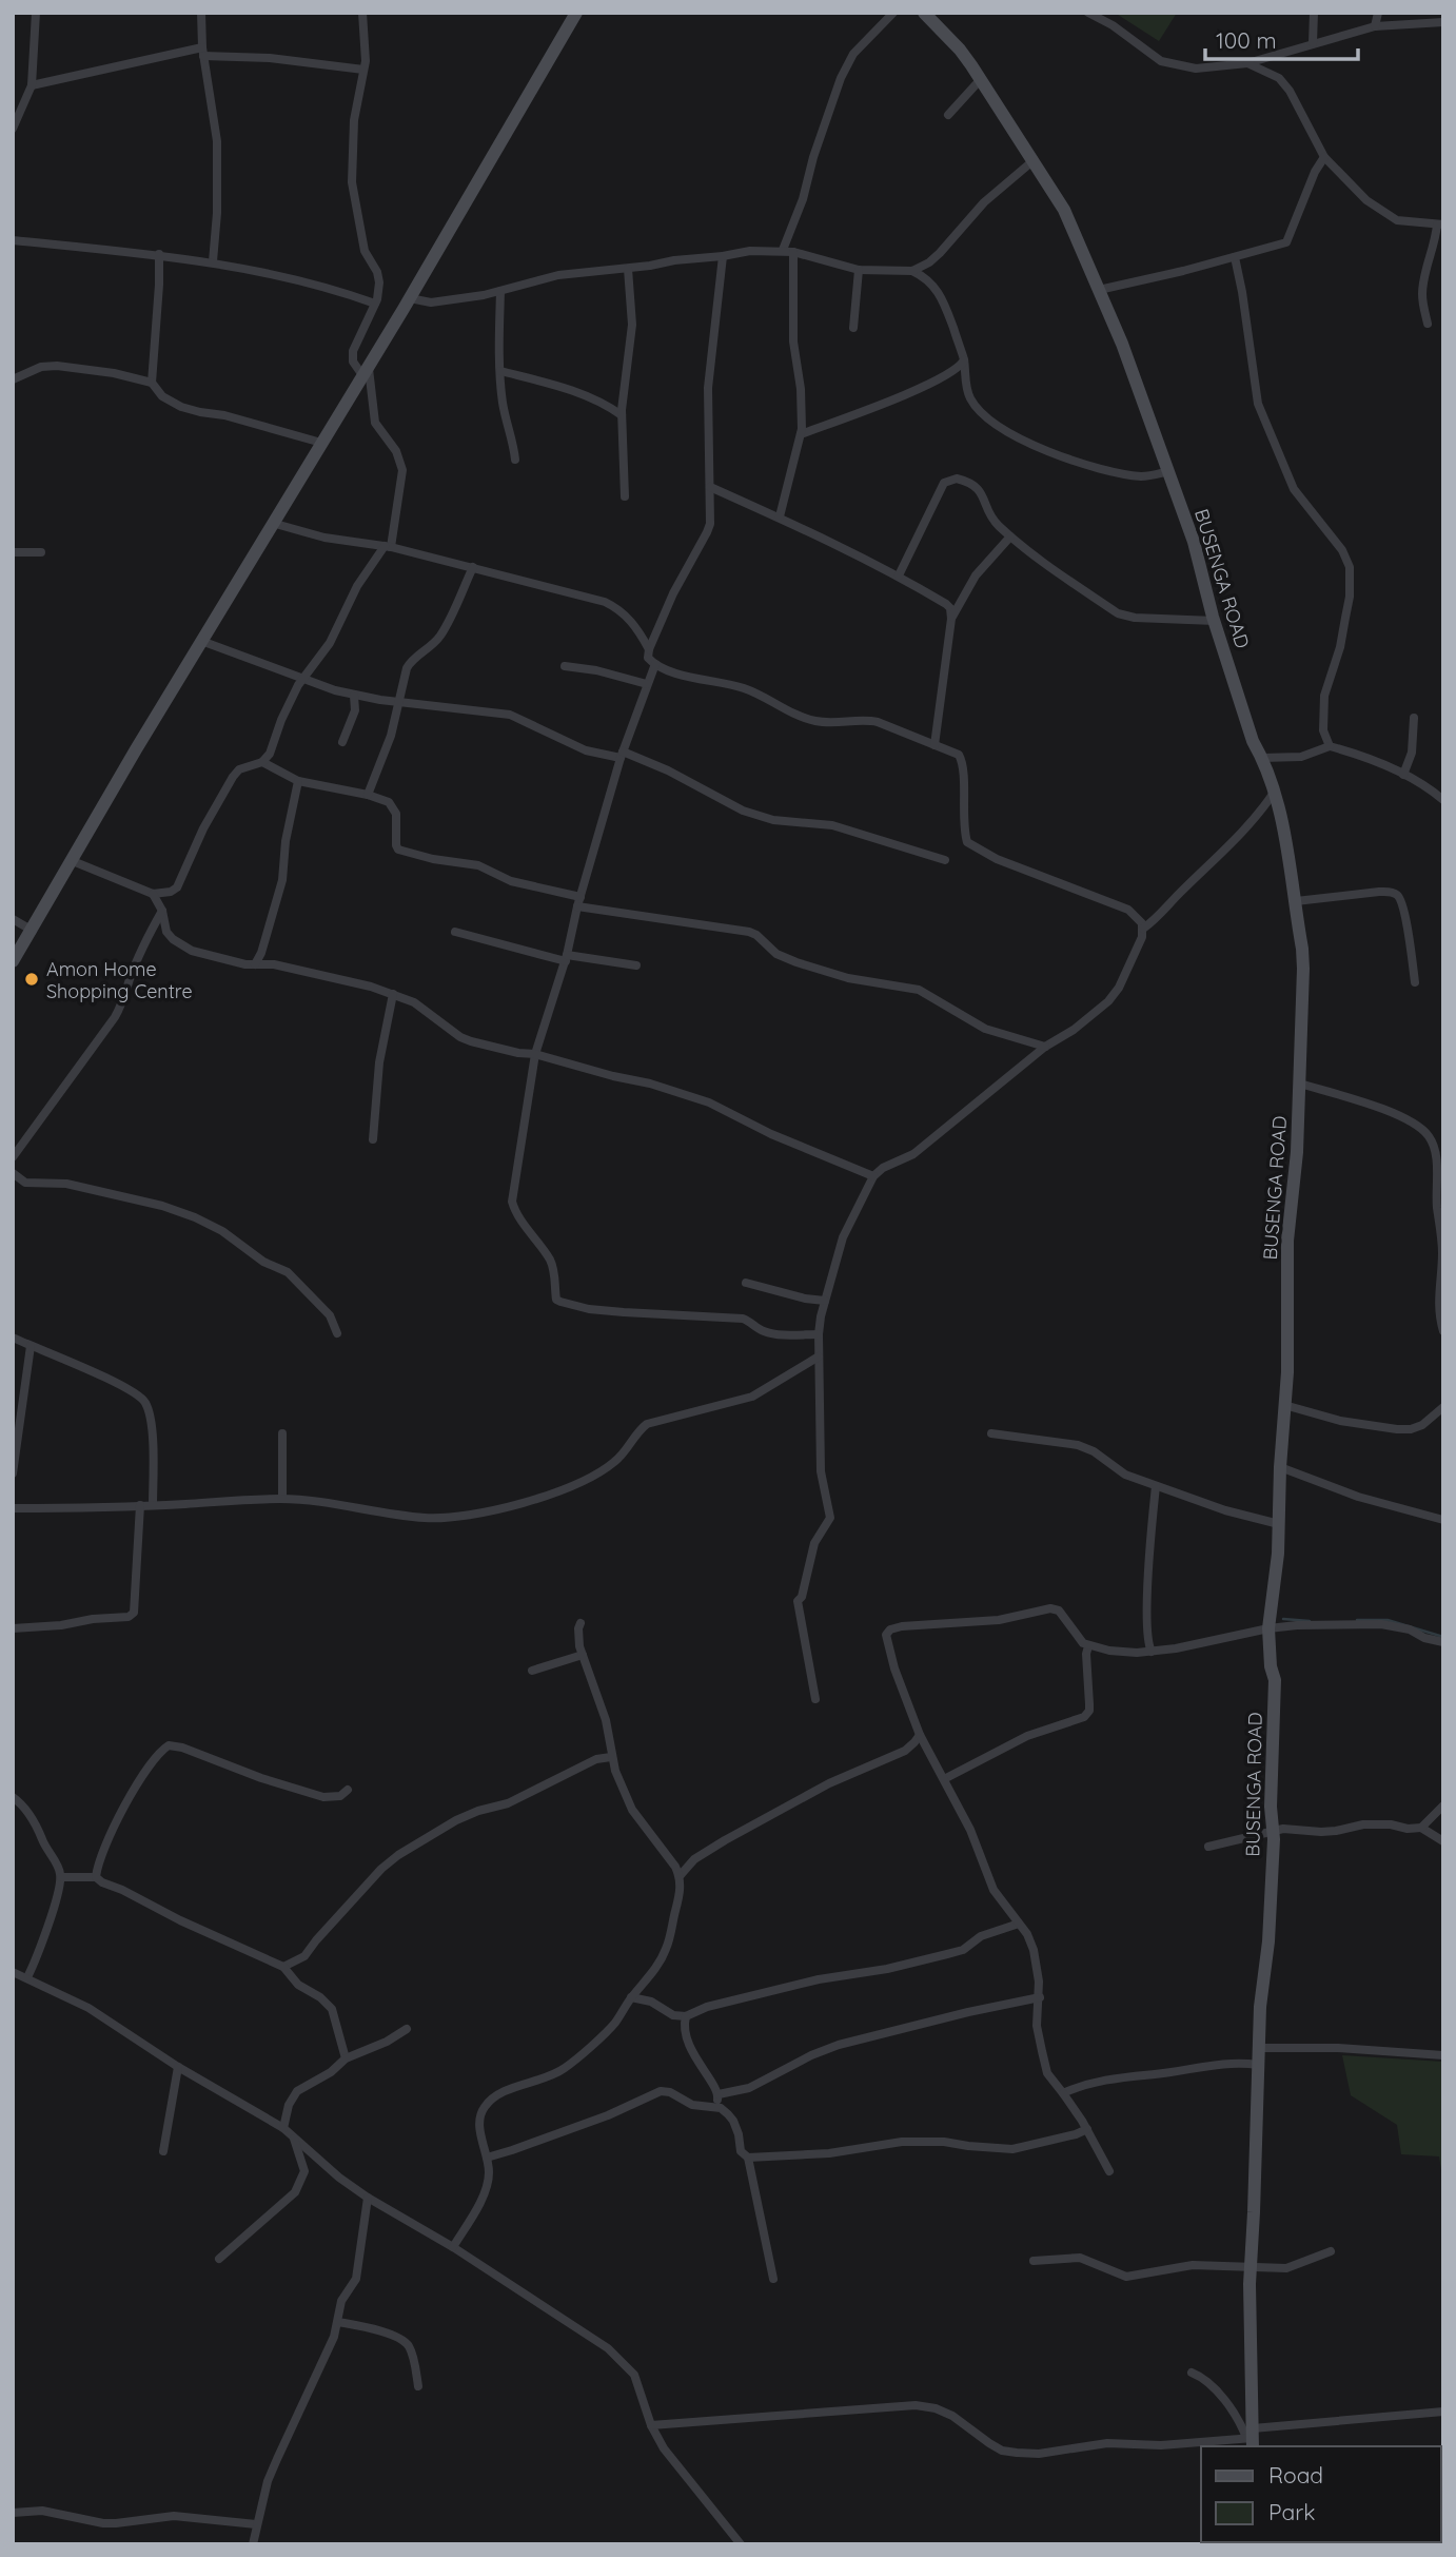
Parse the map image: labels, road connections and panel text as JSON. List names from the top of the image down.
{
  "streets": {
    "street": ["BUSENGA ROAD"]
  },
  "places": ["Amon Home Shopping Centre"],
  "legend": ["Road", "Park"],
  "scale_bar": "100 m"
}
